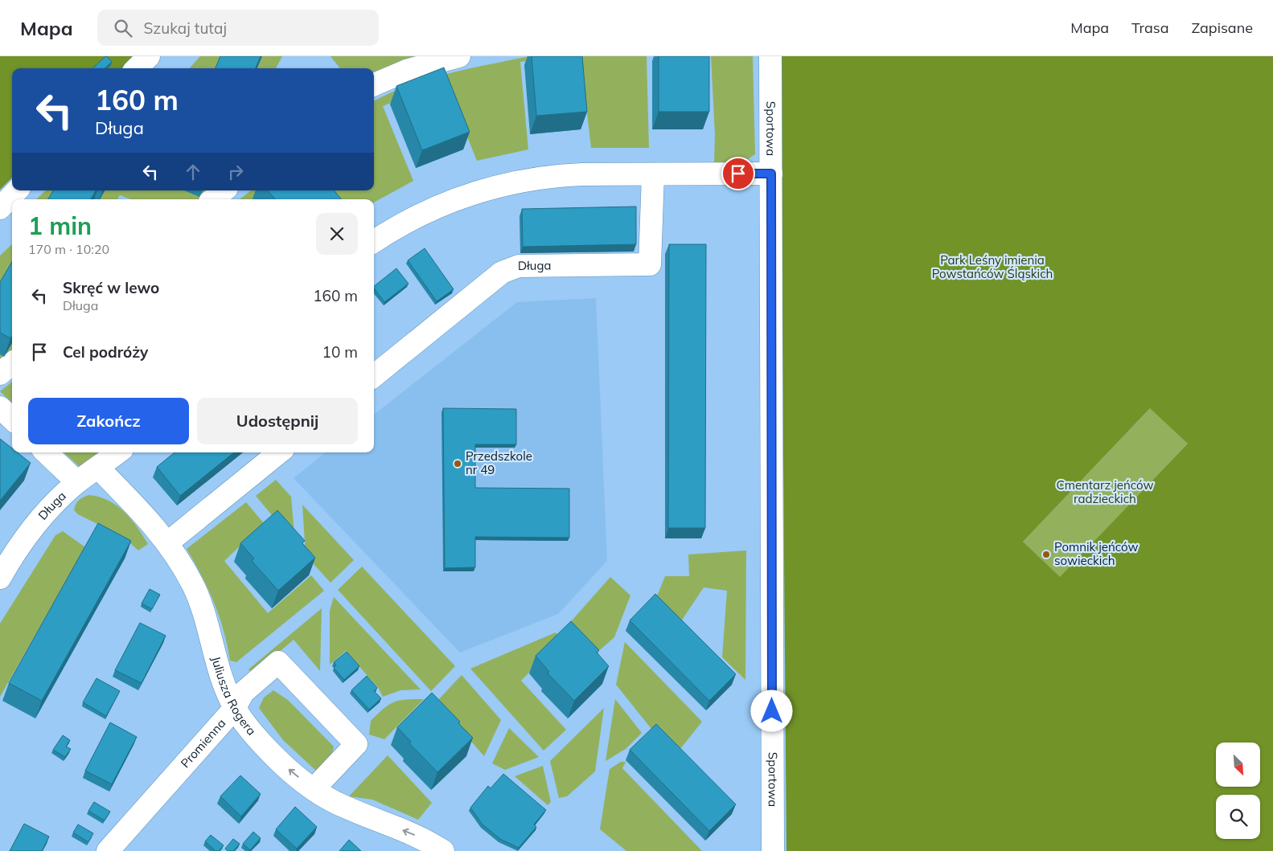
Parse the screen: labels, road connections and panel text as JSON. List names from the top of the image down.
{
  "streets": {
    "street": [
      "Sportowa",
      "Długa",
      "Juliusza Rogera",
      "Promienna"
    ]
  },
  "crossings": [
    ["Długa", "Juliusza Rogera"],
    ["Juliusza Rogera", "Promienna"]
  ],
  "one_way": ["Juliusza Rogera"],
  "parks": ["Park Leśny imienia Powstańców Śląskich", "Cmentarz jeńców radzieckich"],
  "places": ["Przedszkole nr 49", "Pomnik jeńców sowieckich"],
  "north": "bottom right",
  "page": {
    "header": "Mapa",
    "search": "Szukaj tutaj",
    "nav": ["Mapa", "Trasa", "Zapisane"],
    "turn": ["160 m", "Długa"],
    "heading": ["1 min", "170 m · 10:20"],
    "list": [
      {
        "name": "Skręć w lewo",
        "note": "Długa",
        "value": "160 m"
      },
      {
        "name": "Cel podróży",
        "value": "10 m"
      }
    ],
    "buttons": ["Zakończ", "Udostępnij"]
  }
}
